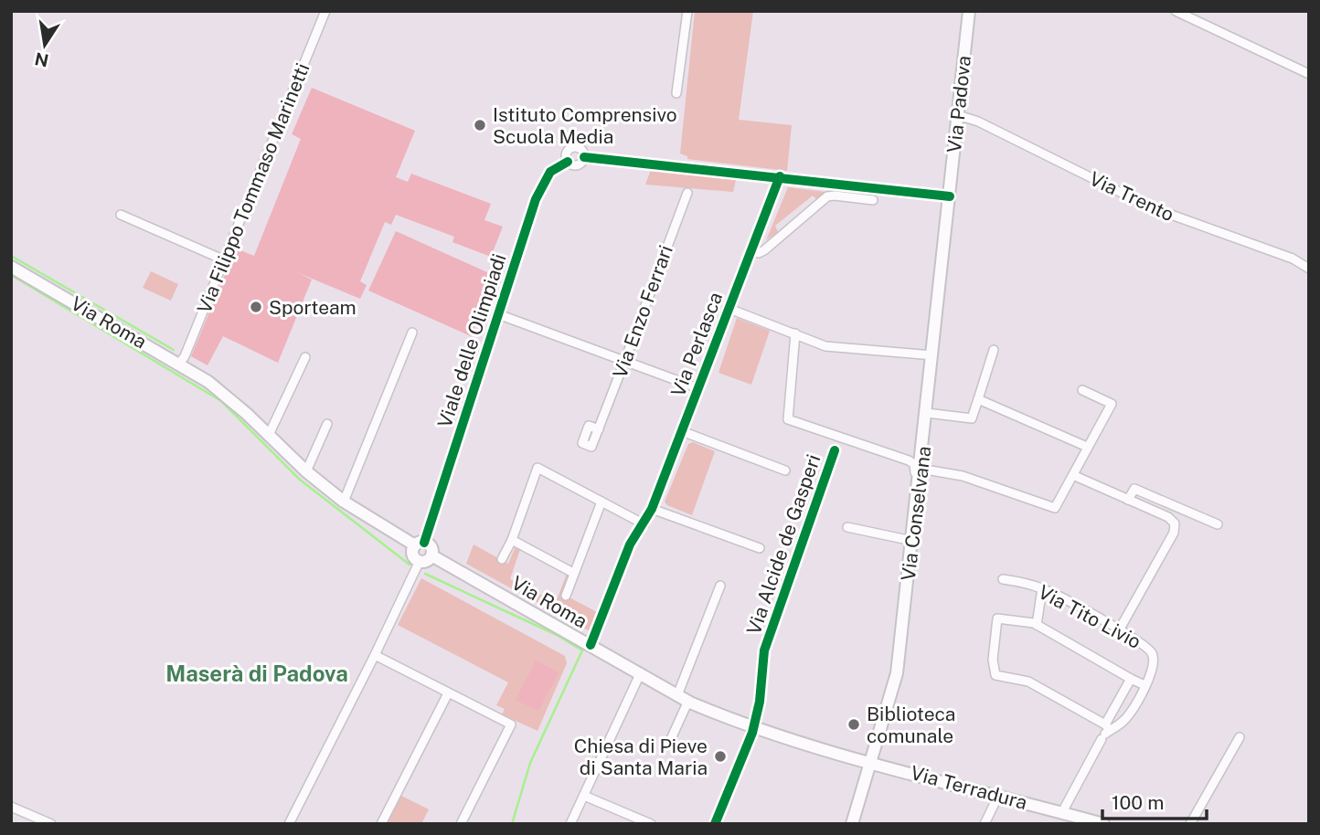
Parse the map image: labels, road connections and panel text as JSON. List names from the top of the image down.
{
  "streets": {
    "main road": [
      "Via Padova",
      "Via Roma",
      "Via Conselvana",
      "Via Terradura"
    ],
    "street": [
      "Via Filippo Tommaso Marinetti",
      "Via Trento",
      "Via Enzo Ferrari",
      "Viale delle Olimpiadi",
      "Via Perlasca",
      "Via Alcide de Gasperi",
      "Via Tito Livio"
    ]
  },
  "crossings": [
    ["Via Padova", "Via Trento"],
    ["Via Padova", "Via Conselvana"],
    ["Via Filippo Tommaso Marinetti", "Via Roma"],
    ["Via Roma", "Viale delle Olimpiadi"],
    ["Via Roma", "Via Perlasca"],
    ["Via Roma", "Via Alcide de Gasperi"],
    ["Via Roma", "Via Terradura"],
    ["Via Perlasca", "Via Conselvana"],
    ["Via Conselvana", "Via Terradura"],
    ["Via Alcide de Gasperi", "Via Terradura"],
    ["Via Tito Livio", "Via Terradura"]
  ],
  "districts": ["Maserà di Padova"],
  "places": [
    "Istituto Comprensivo Scuola Media",
    "Sporteam",
    "Biblioteca comunale",
    "Chiesa di Pieve di Santa Maria"
  ],
  "scale_bar": "100 m",
  "north": "bottom"
}
